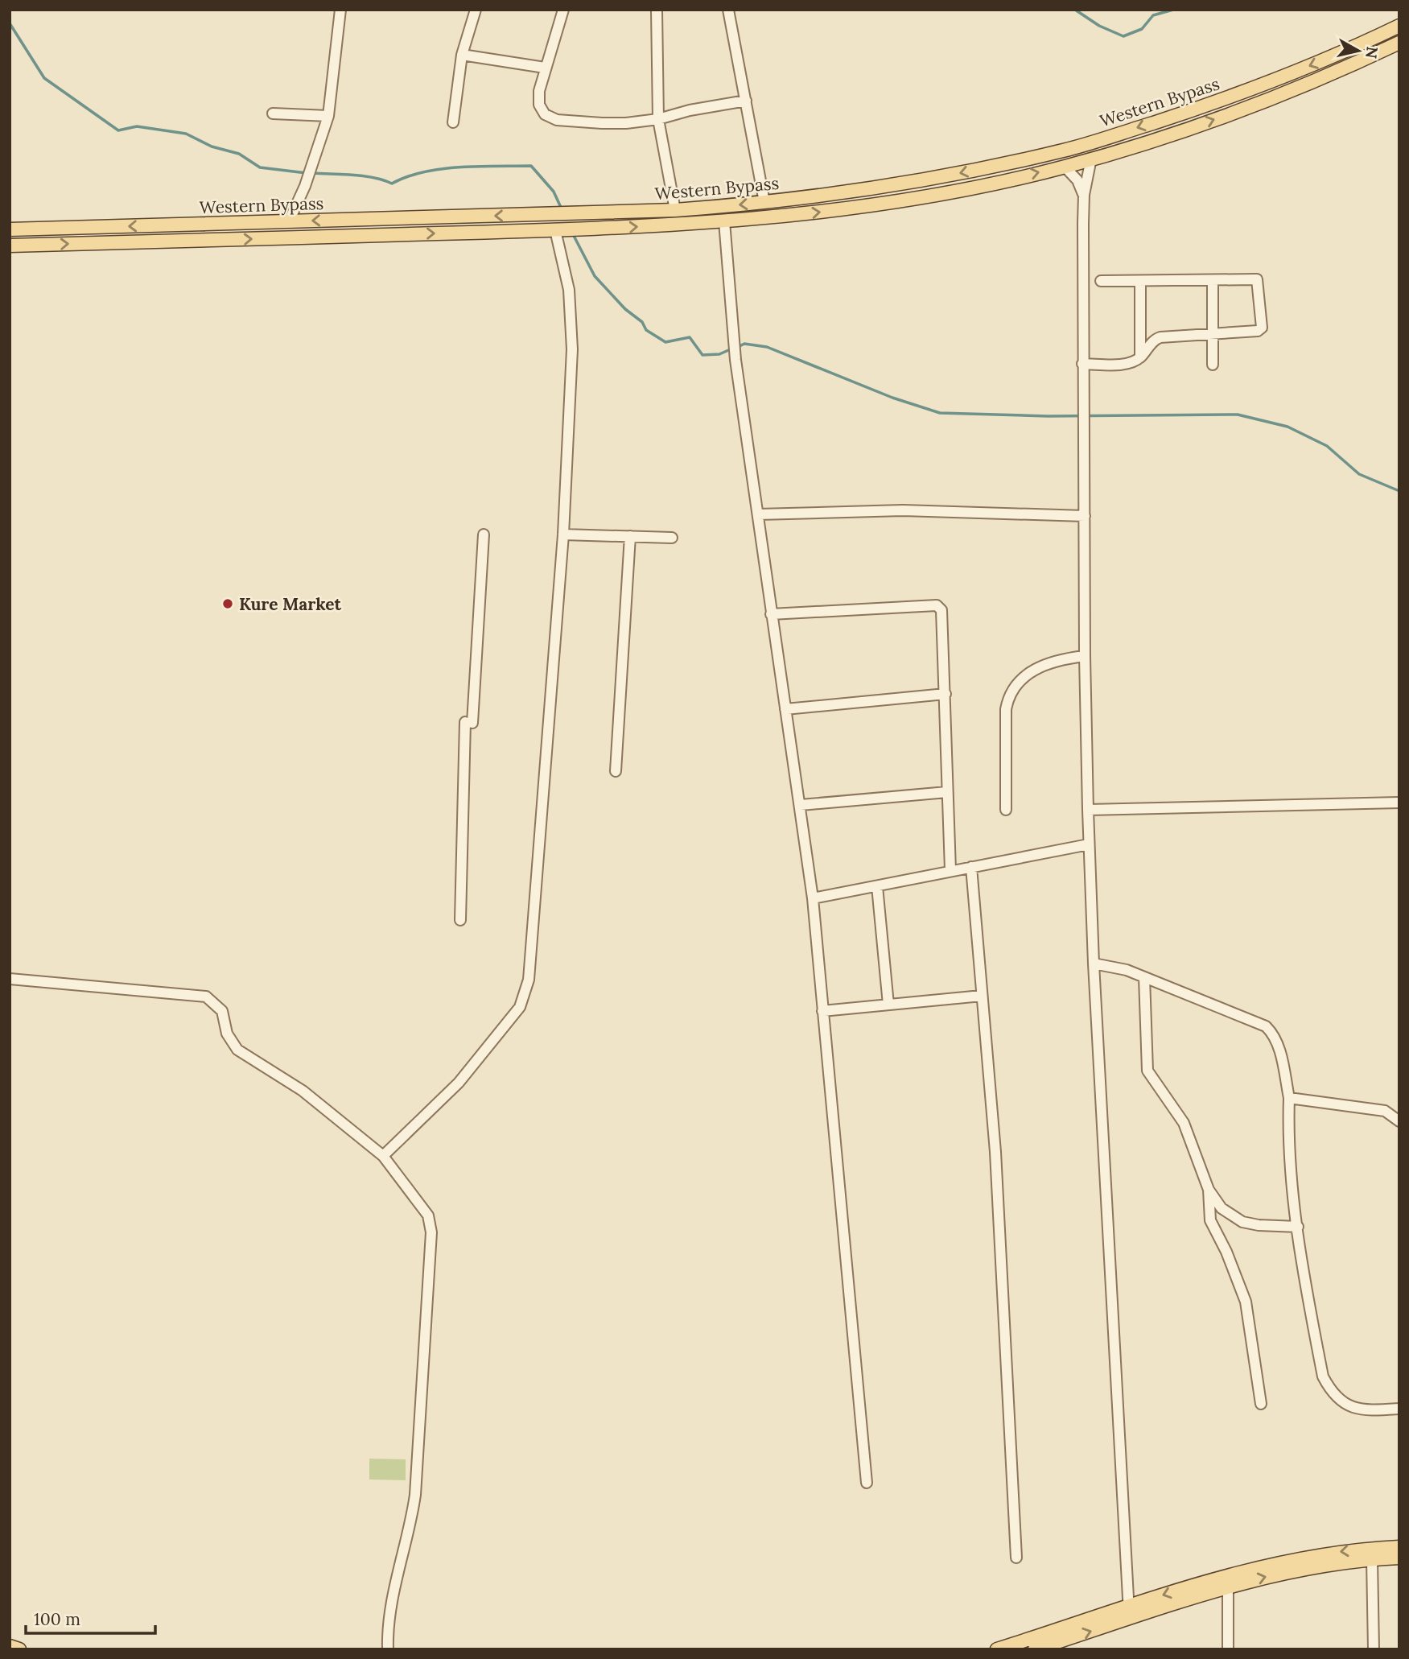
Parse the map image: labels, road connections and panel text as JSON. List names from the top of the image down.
{
  "streets": {
    "main road": ["Western Bypass"]
  },
  "places": ["Kure Market"],
  "scale_bar": "100 m",
  "north": "right"
}
